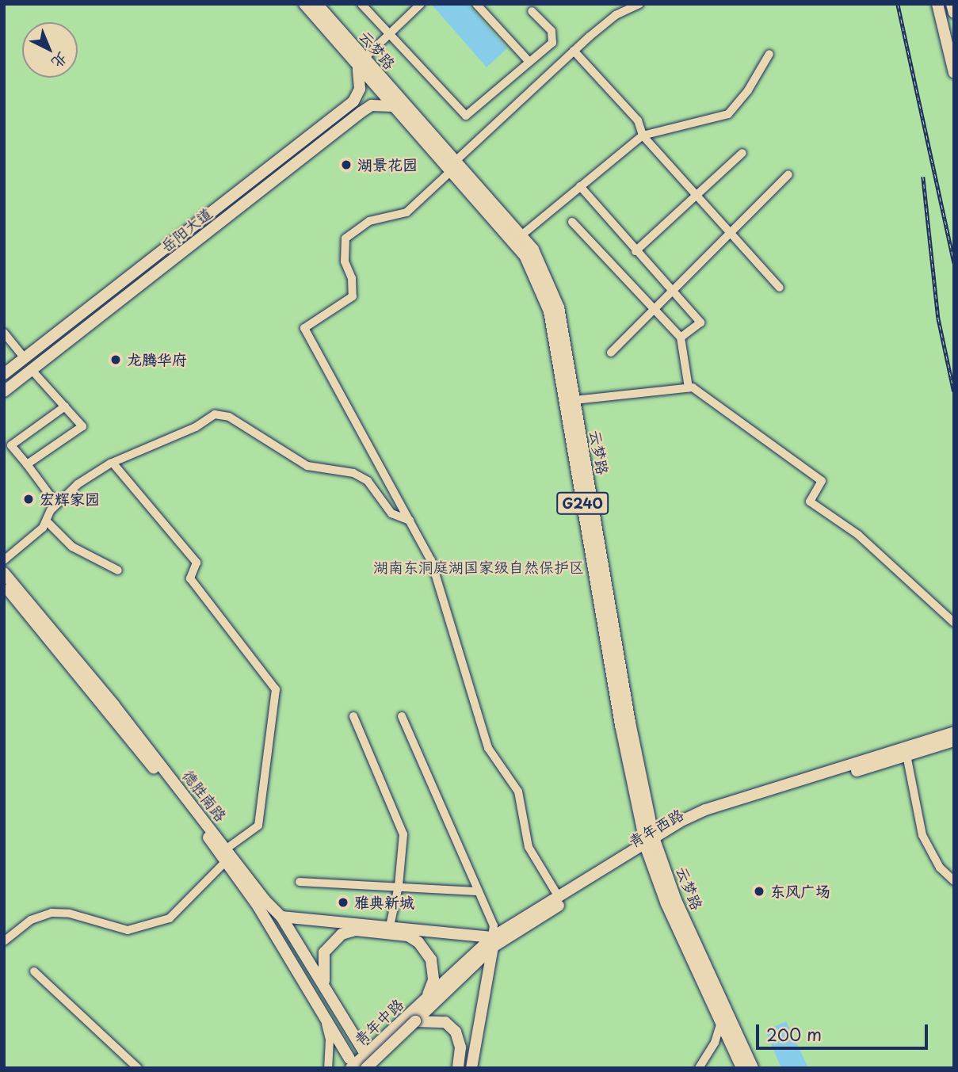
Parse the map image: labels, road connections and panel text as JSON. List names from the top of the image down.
{
  "streets": {
    "main road": [
      "云梦路",
      "岳阳大道",
      "G240",
      "德胜南路",
      "青年西路",
      "青年中路"
    ]
  },
  "crossings": [
    ["云梦路", "岳阳大道"],
    ["云梦路", "G240"],
    ["云梦路", "青年西路"],
    ["岳阳大道", "G240"],
    ["G240", "青年西路"],
    ["德胜南路", "青年中路"],
    ["青年西路", "青年中路"]
  ],
  "parks": ["湖南东洞庭湖国家级自然保护区"],
  "places": [
    "湖景花园",
    "龙腾华府",
    "宏辉家园",
    "东风广场",
    "雅典新城"
  ],
  "scale_bar": "200 m",
  "north": "bottom right"
}
